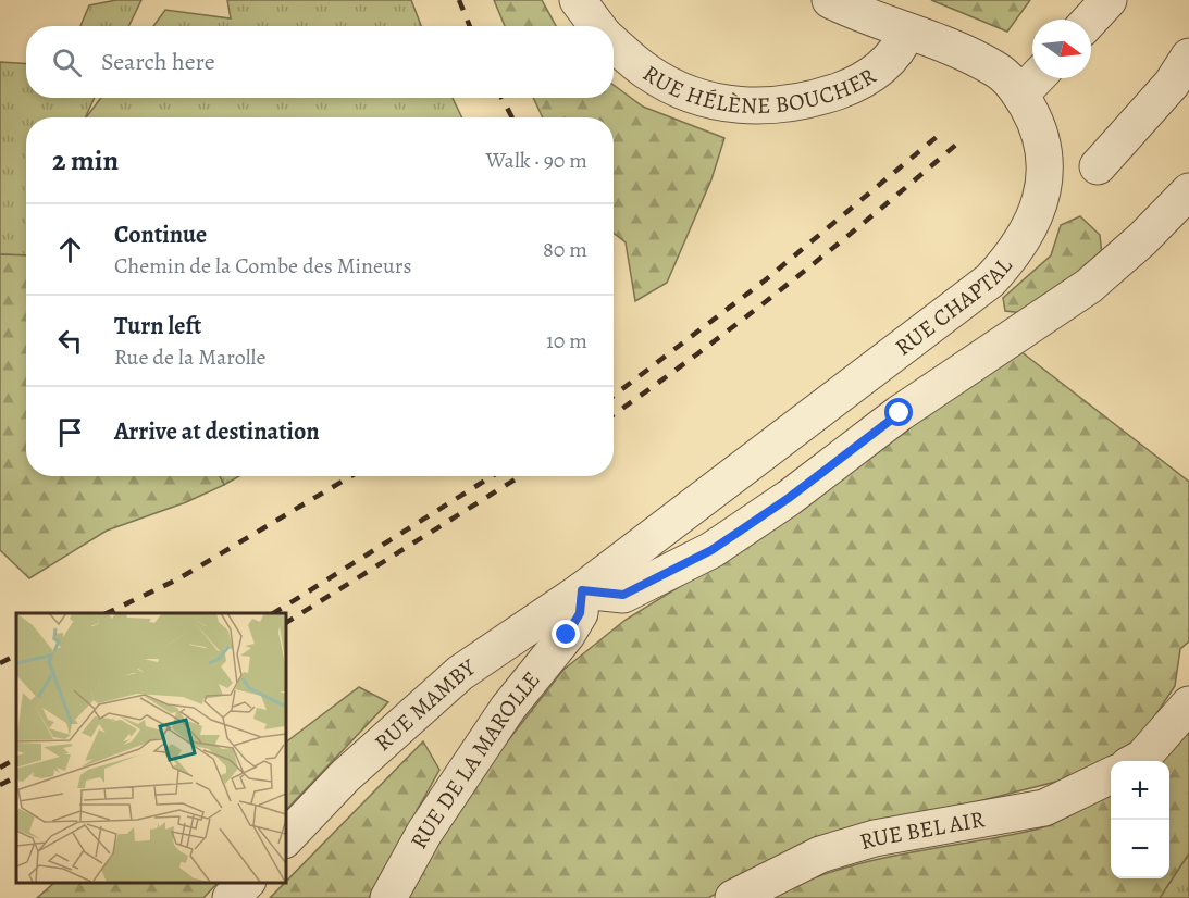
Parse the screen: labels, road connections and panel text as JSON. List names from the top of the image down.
{
  "streets": {
    "street": [
      "RUE HÉLÈNE BOUCHER",
      "RUE CHAPTAL",
      "RUE MAMBY",
      "RUE DE LA MAROLLE",
      "RUE BEL AIR"
    ]
  },
  "crossings": [
    ["RUE HÉLÈNE BOUCHER", "RUE CHAPTAL"],
    ["RUE CHAPTAL", "RUE MAMBY"],
    ["RUE CHAPTAL", "RUE DE LA MAROLLE"],
    ["RUE MAMBY", "RUE DE LA MAROLLE"]
  ],
  "north": "right",
  "page": {
    "search": "Search here",
    "heading": ["2 min", "Walk · 90 m"],
    "list": [
      ["Continue", "Chemin de la Combe des Mineurs", "80 m"],
      ["Turn left", "Rue de la Marolle", "10 m"],
      "Arrive at destination"
    ],
    "map_buttons": ["+", "−"]
  }
}
